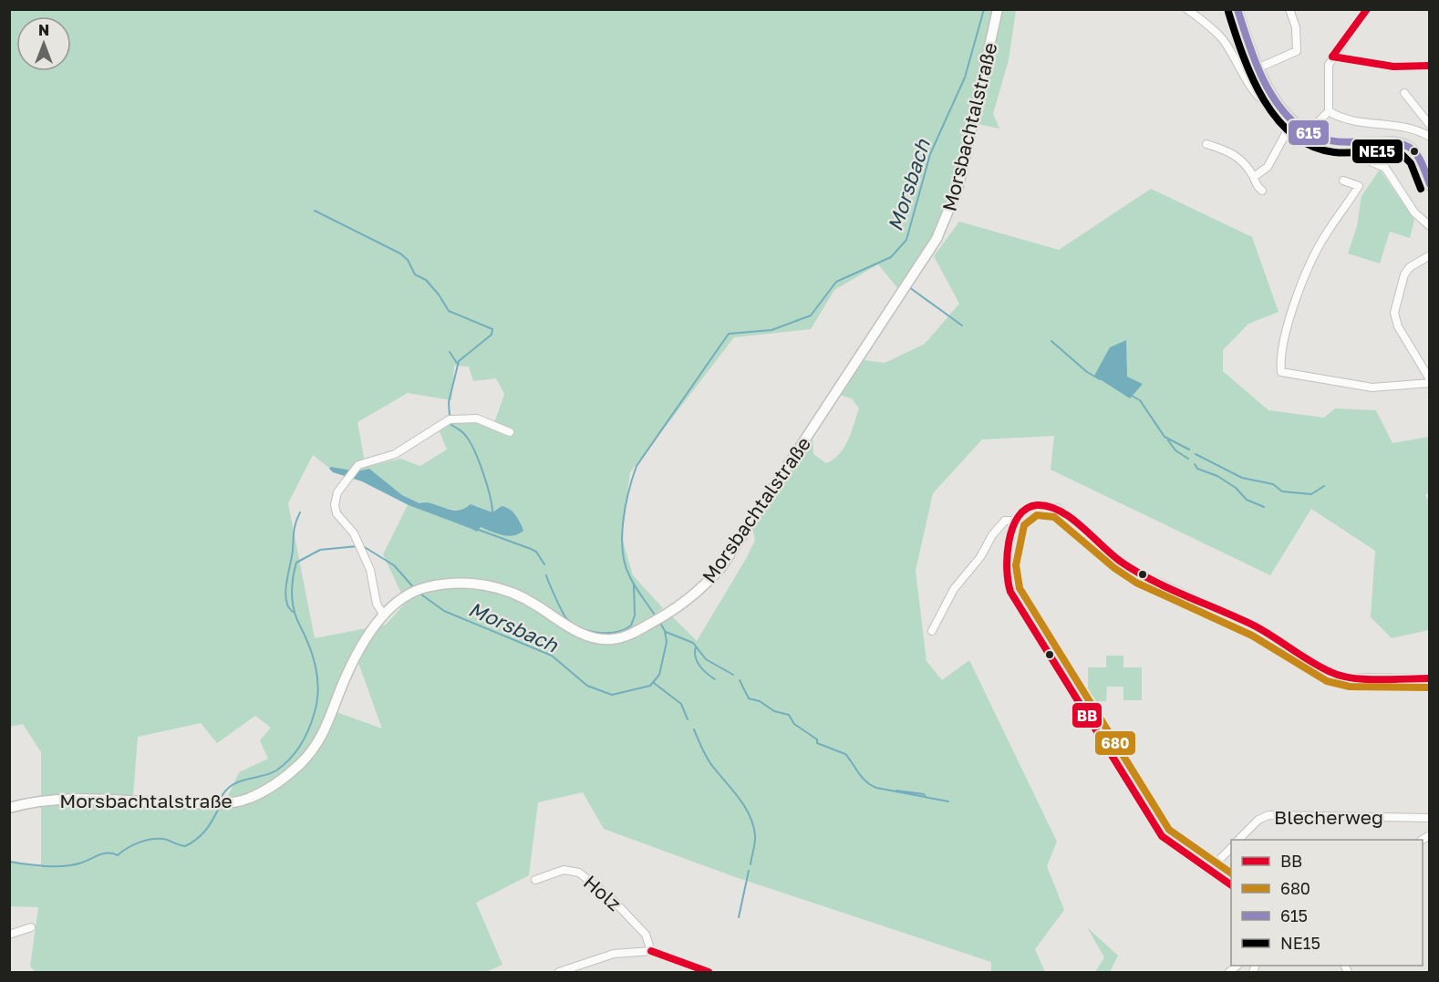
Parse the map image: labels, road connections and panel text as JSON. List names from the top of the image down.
{
  "streets": {
    "main road": ["Morsbachtalstraße"],
    "street": ["Blecherweg", "Holz"]
  },
  "water": ["Morsbach"],
  "lines": [
    "transit line BB",
    "transit line 615",
    "transit line NE15",
    "transit line 680"
  ],
  "legend": [
    "BB",
    "680",
    "615",
    "NE15"
  ],
  "north": "top"
}
